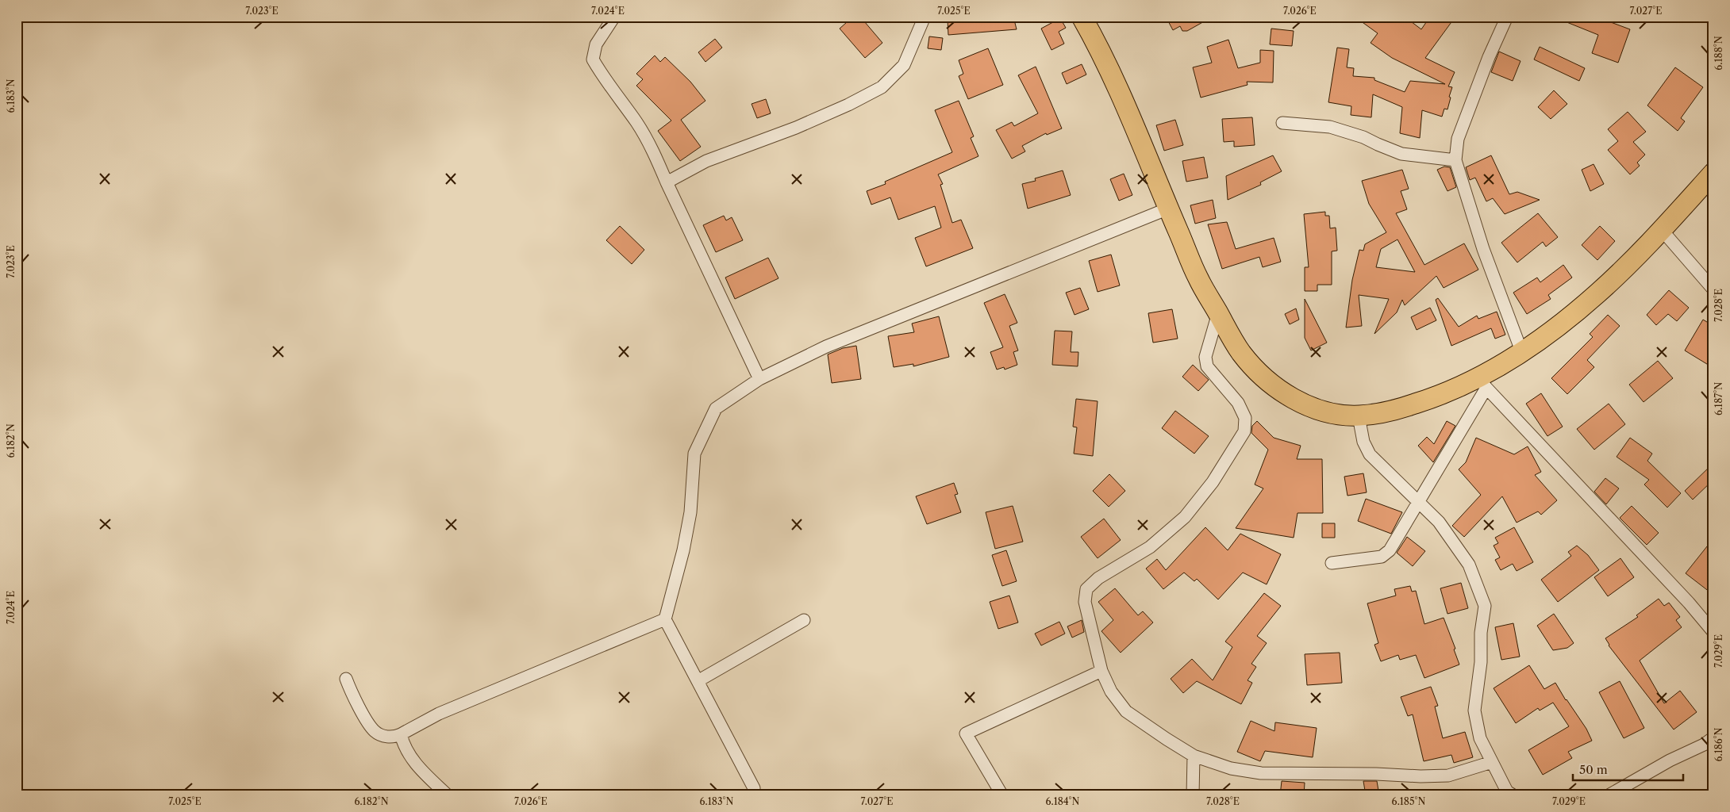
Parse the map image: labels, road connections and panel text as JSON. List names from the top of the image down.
{
  "scale_bar": "50 m",
  "coordinates": [
    "7.023°E",
    "7.024°E",
    "7.025°E",
    "7.026°E",
    "7.027°E",
    "6.188°N",
    "6.183°N",
    "7.028°E",
    "6.187°N",
    "6.182°N",
    "7.029°E",
    "6.186°N",
    "6.184°N",
    "6.185°N"
  ]
}
